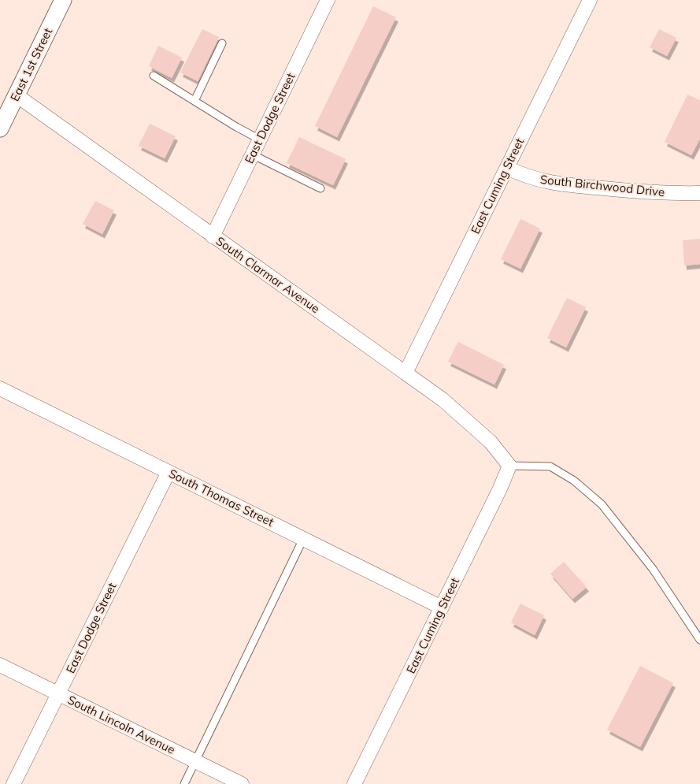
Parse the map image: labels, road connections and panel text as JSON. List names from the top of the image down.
{
  "streets": {
    "street": [
      "East 1st Street",
      "East Dodge Street",
      "East Cuming Street",
      "South Birchwood Drive",
      "South Clarmar Avenue",
      "South Thomas Street",
      "South Lincoln Avenue"
    ]
  },
  "crossings": [
    ["East 1st Street", "South Clarmar Avenue"],
    ["East Dodge Street", "South Clarmar Avenue"],
    ["East Dodge Street", "South Thomas Street"],
    ["East Dodge Street", "South Lincoln Avenue"],
    ["East Cuming Street", "South Birchwood Drive"],
    ["East Cuming Street", "South Clarmar Avenue"],
    ["East Cuming Street", "South Thomas Street"]
  ]
}
